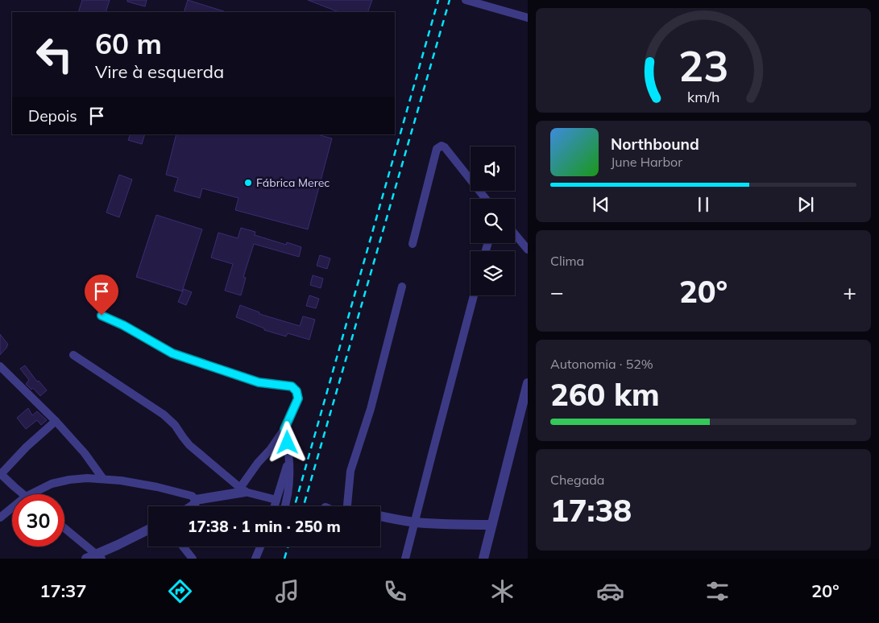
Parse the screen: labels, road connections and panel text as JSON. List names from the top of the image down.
{
  "places": ["Fábrica Merec"],
  "page": {
    "turn": ["60 m", "Vire à esquerda"],
    "then": "Depois",
    "song": ["Northbound", "June Harbor"],
    "tile": [
      "Clima",
      ["Autonomia · 52%", "260 km"],
      ["Chegada", "17:38"]
    ],
    "heat": ["−", "20°", "+"],
    "limit": "30",
    "trip": "17:38 · 1 min · 250 m",
    "tabs": ["17:37", "20°"],
    "gauge": ["23", "km/h"]
  }
}
